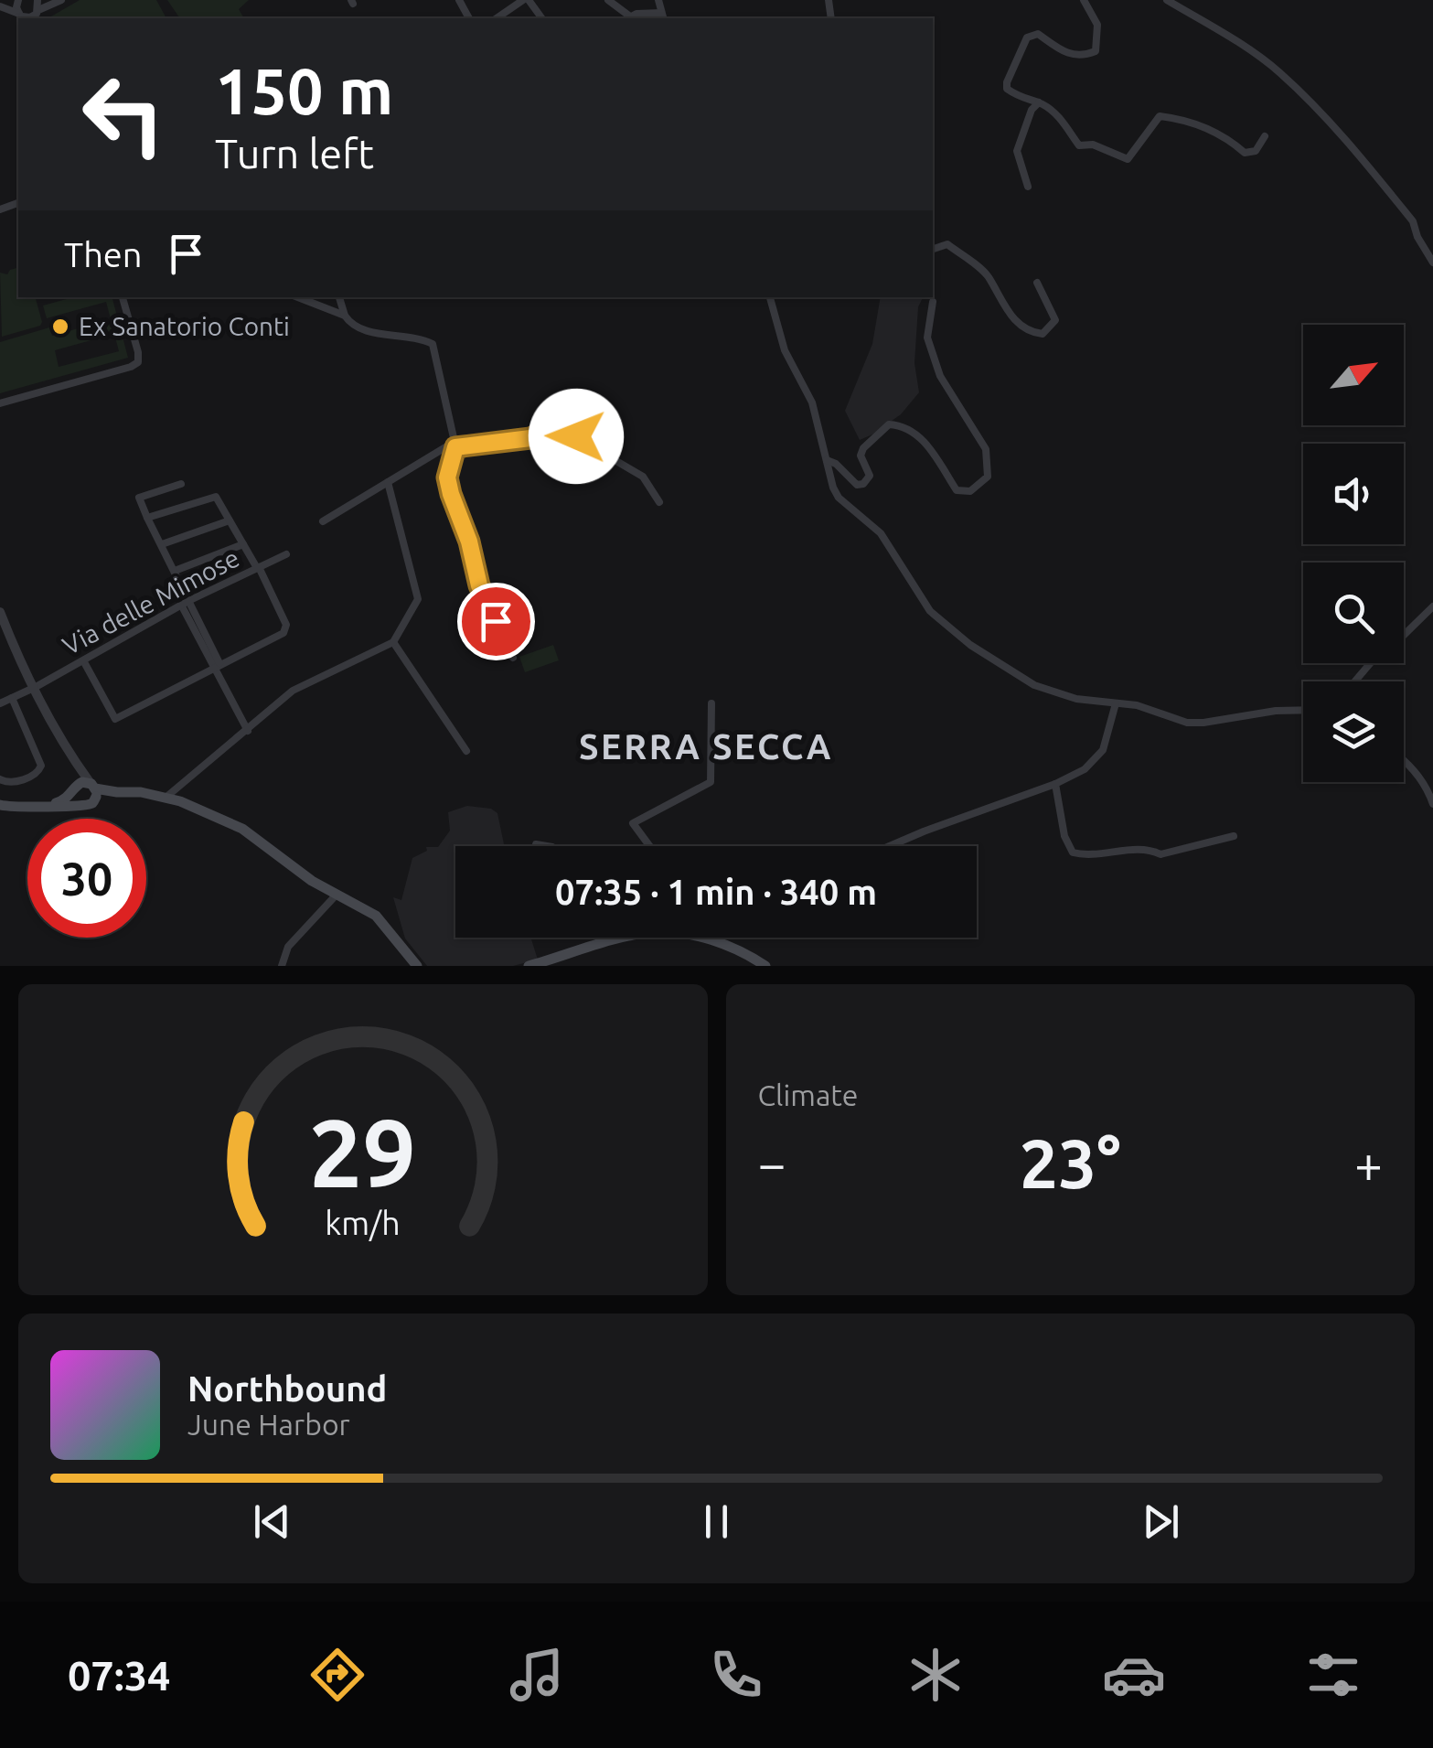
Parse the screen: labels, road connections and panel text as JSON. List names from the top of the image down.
{
  "streets": {
    "street": ["Via delle Mimose"]
  },
  "districts": ["SERRA SECCA"],
  "places": ["Ex Sanatorio Conti"],
  "north": "top right",
  "page": {
    "turn": ["150 m", "Turn left"],
    "then": "Then",
    "limit": "30",
    "trip": "07:35 · 1 min · 340 m",
    "tile": "Climate",
    "heat": ["−", "23°", "+"],
    "song": ["Northbound", "June Harbor"],
    "tabs": "07:34",
    "gauge": ["29", "km/h"]
  }
}
